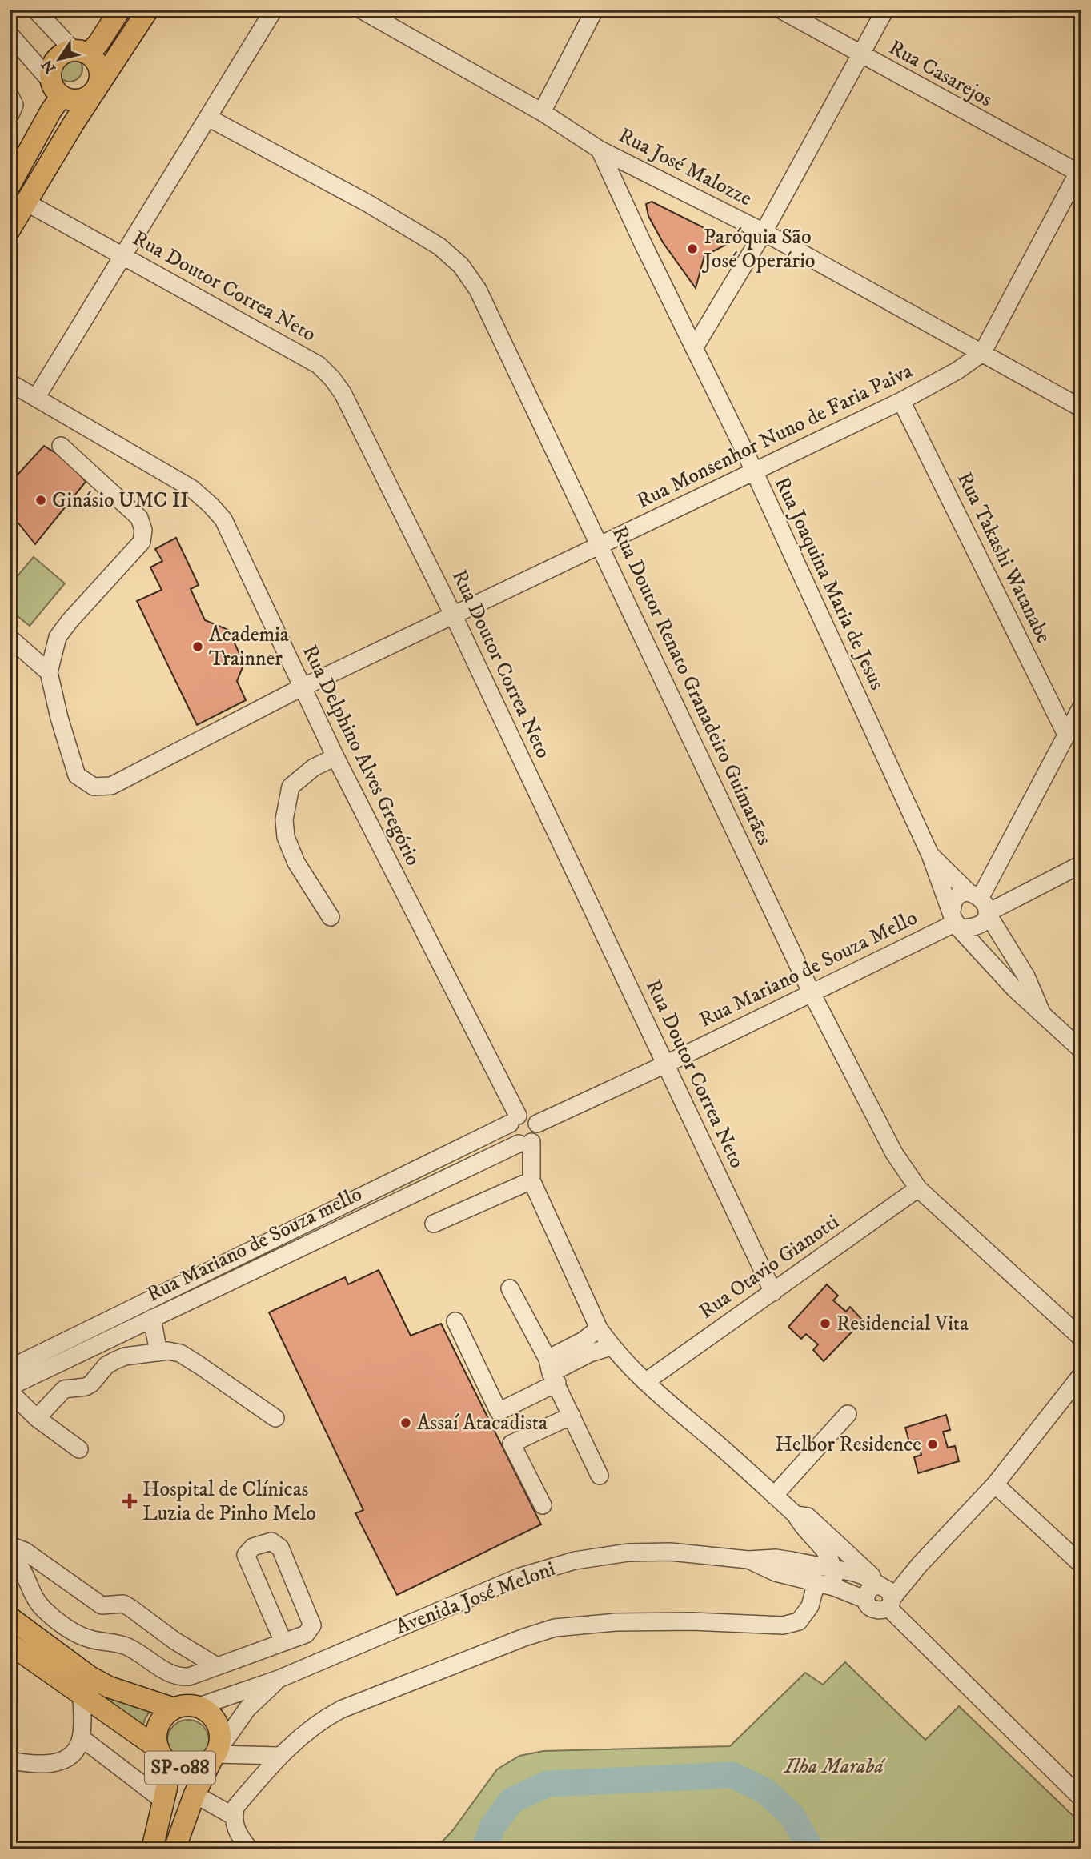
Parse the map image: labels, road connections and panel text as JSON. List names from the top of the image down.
{
  "streets": {
    "main road": ["Avenida José Meloni", "SP-088"],
    "street": [
      "Rua Casarejos",
      "Rua José Malozze",
      "Rua Doutor Correa Neto",
      "Rua Monsenhor Nuno de Faria Paiva",
      "Rua Takashi Watanabe",
      "Rua Joaquina Maria de Jesus",
      "Rua Doutor Renato Granadeiro Guimarães",
      "Rua Delphino Alves Gregório",
      "Rua Mariano de Souza Mello",
      "Rua Mariano de Souza mello",
      "Rua Otavio Gianotti"
    ]
  },
  "crossings": [
    ["Rua Casarejos", "Rua Monsenhor Nuno de Faria Paiva"],
    ["Rua José Malozze", "Rua Monsenhor Nuno de Faria Paiva"],
    ["Rua José Malozze", "Rua Joaquina Maria de Jesus"],
    ["Rua Doutor Correa Neto", "Rua Monsenhor Nuno de Faria Paiva"],
    ["Rua Doutor Correa Neto", "Rua Mariano de Souza Mello"],
    ["Rua Doutor Correa Neto", "Rua Otavio Gianotti"],
    ["Rua Monsenhor Nuno de Faria Paiva", "Rua Takashi Watanabe"],
    ["Rua Monsenhor Nuno de Faria Paiva", "Rua Joaquina Maria de Jesus"],
    ["Rua Monsenhor Nuno de Faria Paiva", "Rua Doutor Renato Granadeiro Guimarães"],
    ["Rua Monsenhor Nuno de Faria Paiva", "Rua Delphino Alves Gregório"],
    ["Rua Joaquina Maria de Jesus", "Rua Mariano de Souza Mello"],
    ["Rua Doutor Renato Granadeiro Guimarães", "Rua Mariano de Souza Mello"],
    ["Rua Doutor Renato Granadeiro Guimarães", "Rua Otavio Gianotti"],
    ["Rua Delphino Alves Gregório", "Rua Mariano de Souza Mello"],
    ["Rua Delphino Alves Gregório", "Rua Mariano de Souza mello"],
    ["Rua Mariano de Souza Mello", "Rua Mariano de Souza mello"],
    ["Avenida José Meloni", "SP-088"]
  ],
  "parks": ["Ilha Marabá"],
  "places": {
    "other": [
      "Paróquia São José Operário",
      "Ginásio UMC II",
      "Academia Trainner",
      "Residencial Vita",
      "Assaí Atacadista",
      "Helbor Residence"
    ],
    "health": ["Hospital de Clínicas Luzia de Pinho Melo"]
  },
  "north": "bottom left"
}
